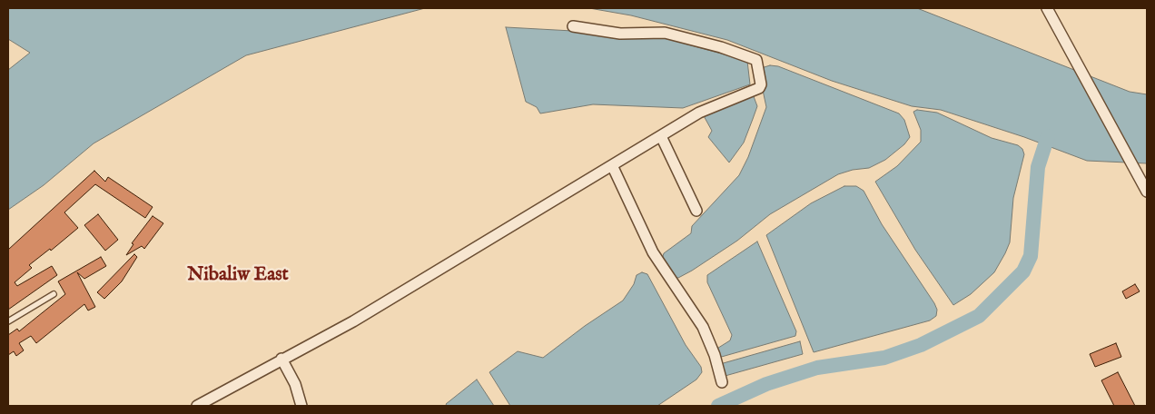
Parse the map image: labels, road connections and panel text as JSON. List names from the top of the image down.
{
  "districts": ["Nibaliw East"]
}
